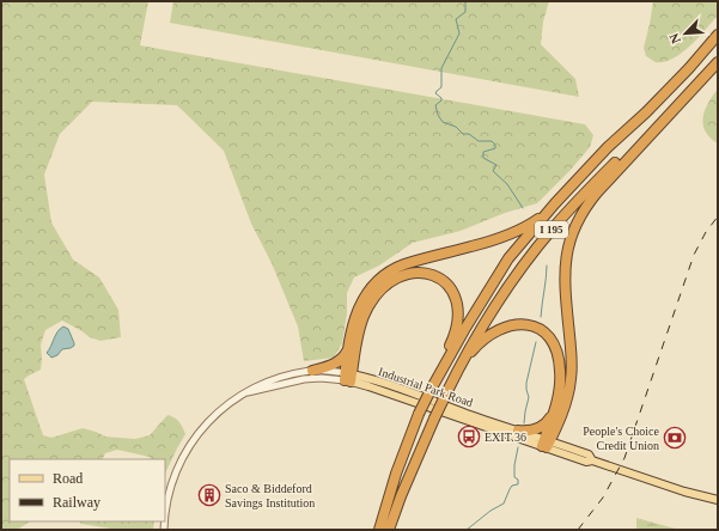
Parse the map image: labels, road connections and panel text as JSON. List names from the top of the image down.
{
  "streets": {
    "highway": ["I 195"],
    "main road": ["Industrial Park Road"]
  },
  "places": {
    "bus stop": ["EXIT 36"],
    "bank": ["People's Choice Credit Union"],
    "building": ["Saco & Biddeford Savings Institution"]
  },
  "legend": ["Road", "Railway"],
  "north": "bottom left"
}
